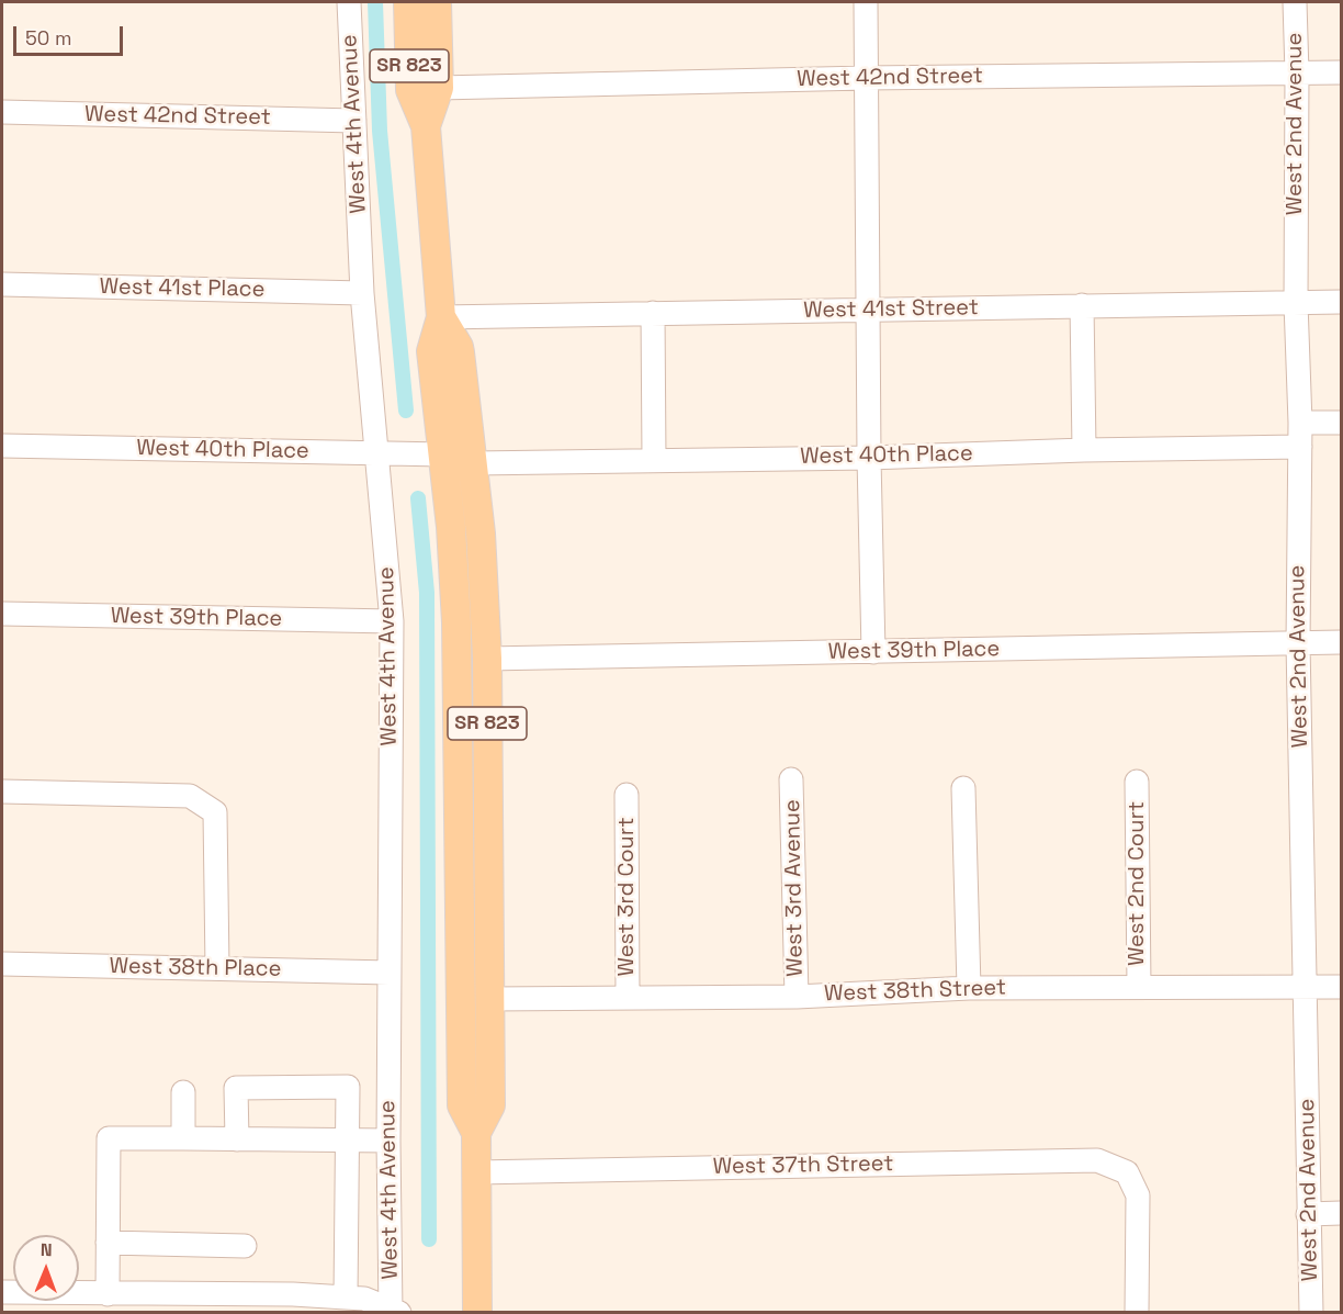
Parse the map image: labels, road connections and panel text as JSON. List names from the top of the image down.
{
  "streets": {
    "main road": ["SR 823"],
    "street": [
      "West 42nd Street",
      "West 4th Avenue",
      "West 2nd Avenue",
      "West 41st Place",
      "West 41st Street",
      "West 40th Place",
      "West 39th Place",
      "West 2nd Court",
      "West 3rd Avenue",
      "West 3rd Court",
      "West 38th Place",
      "West 38th Street",
      "West 37th Street"
    ]
  },
  "crossings": [
    ["SR 823", "West 42nd Street"],
    ["SR 823", "West 41st Street"],
    ["SR 823", "West 40th Place"],
    ["SR 823", "West 39th Place"],
    ["SR 823", "West 38th Street"],
    ["SR 823", "West 37th Street"],
    ["West 42nd Street", "West 4th Avenue"],
    ["West 42nd Street", "West 2nd Avenue"],
    ["West 4th Avenue", "West 41st Place"],
    ["West 4th Avenue", "West 40th Place"],
    ["West 4th Avenue", "West 39th Place"],
    ["West 4th Avenue", "West 38th Place"],
    ["West 2nd Avenue", "West 41st Street"],
    ["West 2nd Avenue", "West 40th Place"],
    ["West 2nd Avenue", "West 39th Place"],
    ["West 2nd Avenue", "West 38th Street"],
    ["West 2nd Court", "West 38th Street"],
    ["West 3rd Avenue", "West 38th Street"],
    ["West 3rd Court", "West 38th Street"]
  ],
  "scale_bar": "50 m",
  "north": "top"
}
